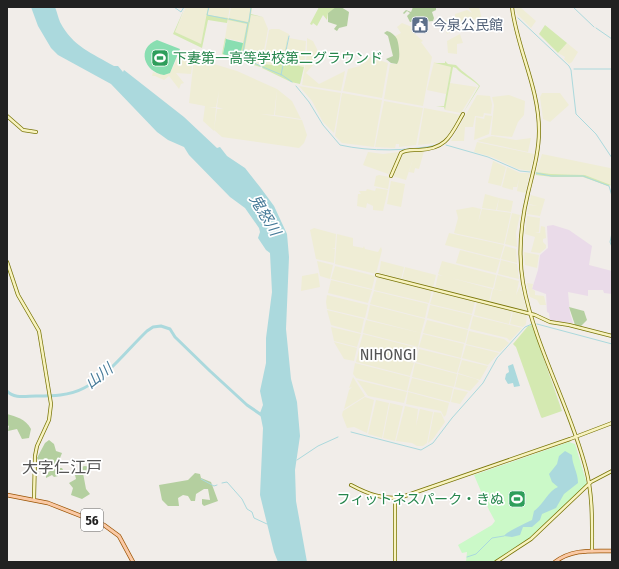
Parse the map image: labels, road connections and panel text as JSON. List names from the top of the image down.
{
  "streets": {
    "main road": ["56"]
  },
  "districts": ["NIHONGI", "大字仁江戸"],
  "water": ["鬼怒川", "山川"],
  "places": {
    "public building": ["今泉公民館"],
    "sports": ["下妻第一高等学校第二グラウンド", "フィットネスパーク・きぬ"]
  }
}
